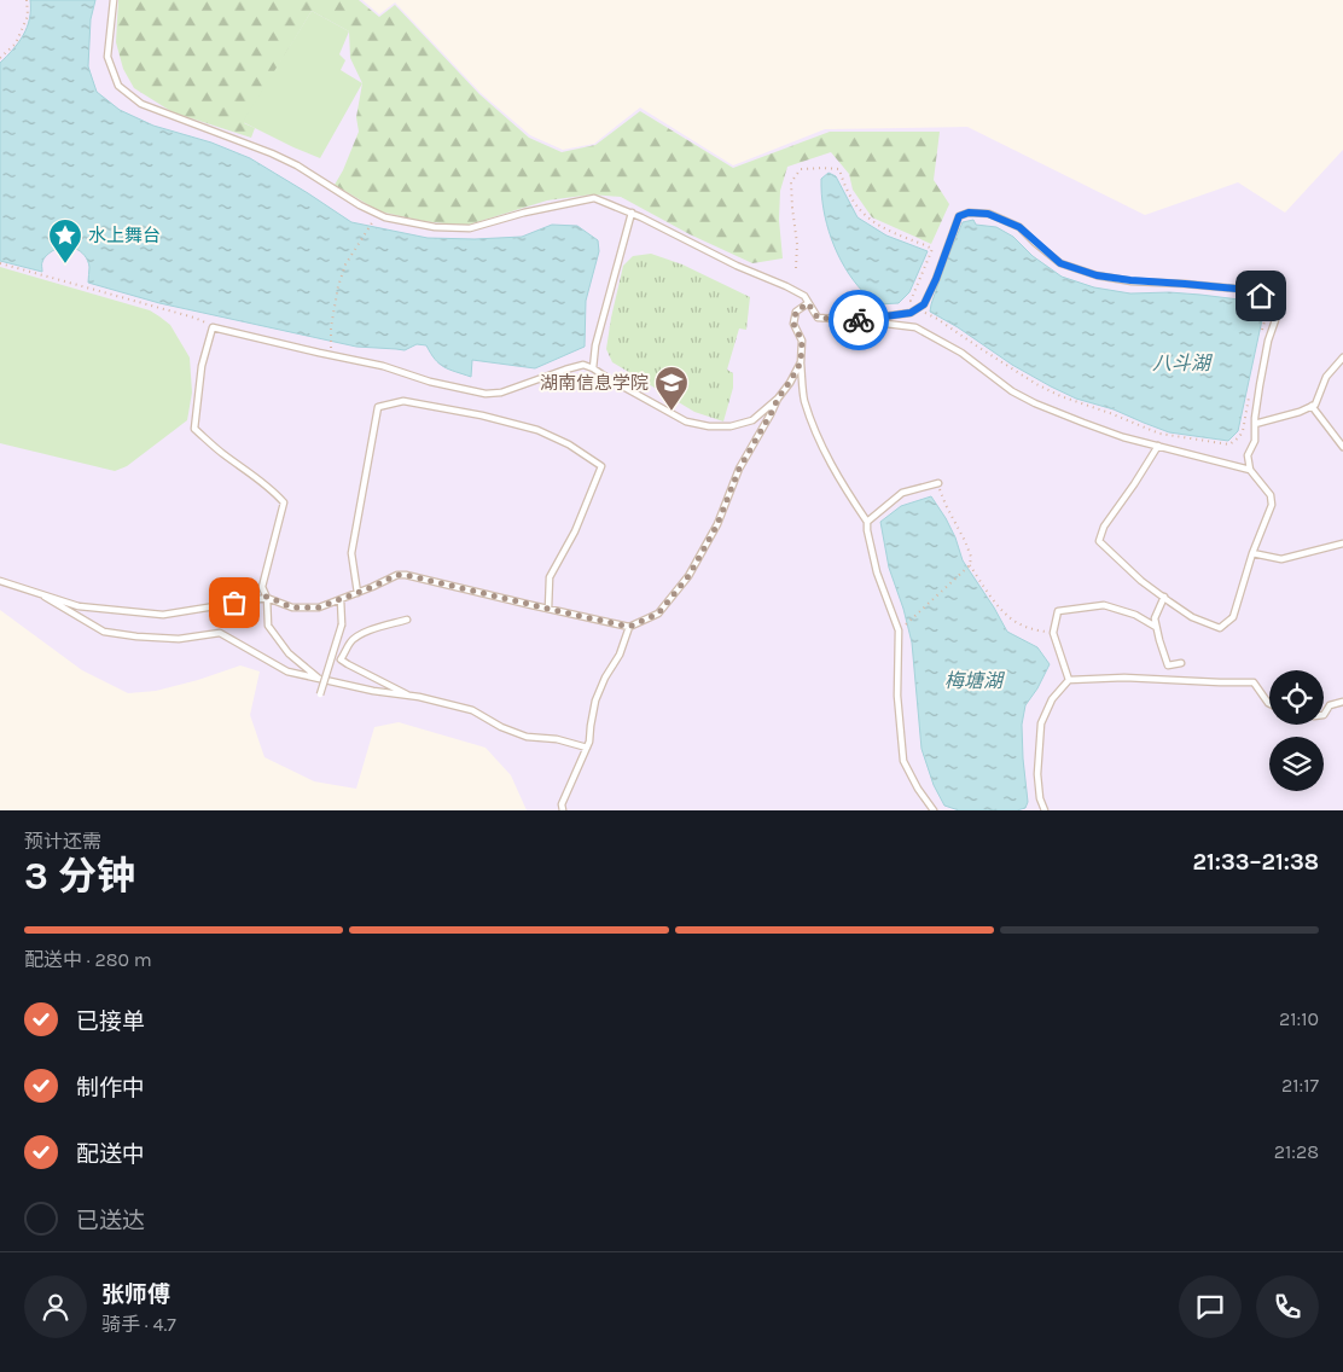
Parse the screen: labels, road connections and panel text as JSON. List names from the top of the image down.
{
  "water": ["八斗湖", "梅塘湖"],
  "places": {
    "place": ["水上舞台"],
    "school or university": ["湖南信息学院"]
  },
  "page": {
    "heading": ["3 分钟", "预计还需", "21:33–21:38"],
    "panel": ["张师傅", "骑手 · 4.7"],
    "bar": "配送中 · 280 m",
    "list": [
      ["已接单", "21:10"],
      ["制作中", "21:17"],
      ["配送中", "21:28"],
      "已送达"
    ]
  }
}
